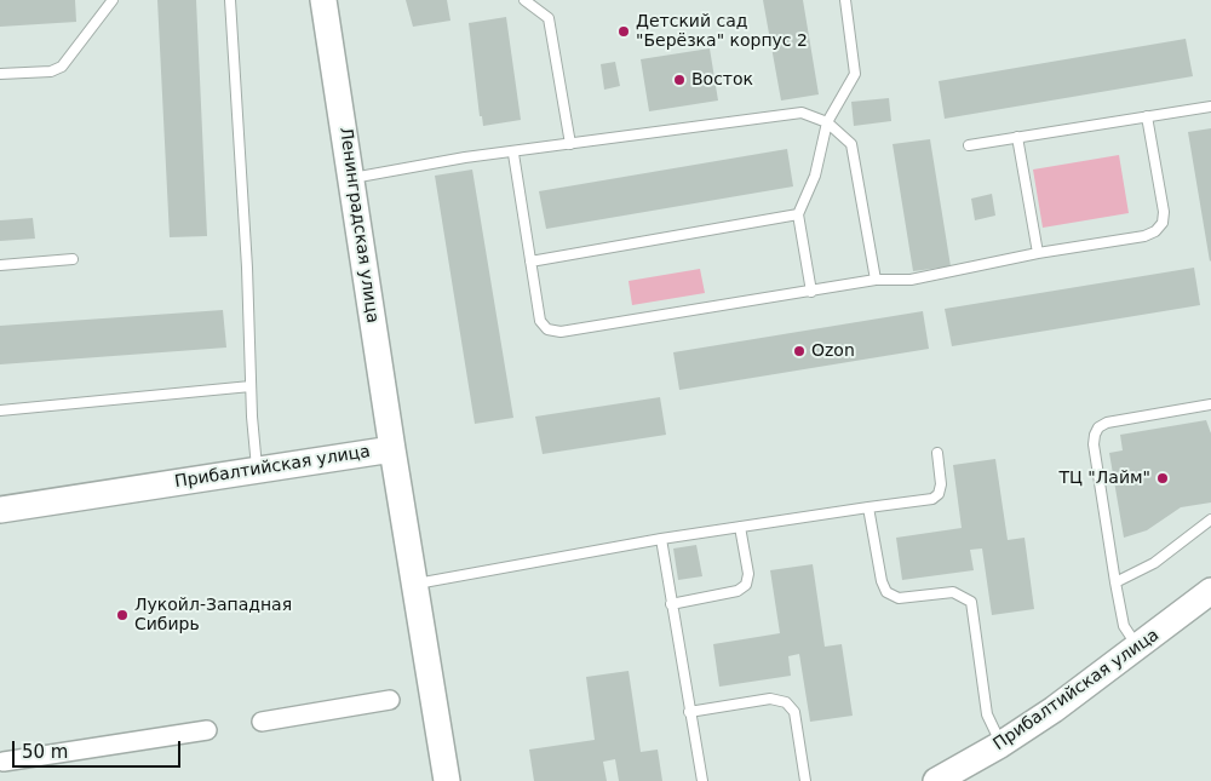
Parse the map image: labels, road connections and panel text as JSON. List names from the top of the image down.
{
  "streets": {
    "street": ["Ленинградская улица", "Прибалтийская улица"]
  },
  "crossings": [
    ["Ленинградская улица", "Прибалтийская улица"]
  ],
  "places": [
    "Детский сад \"Берёзка\" корпус 2",
    "Восток",
    "Ozon",
    "ТЦ \"Лайм\"",
    "Лукойл-Западная Сибирь"
  ],
  "scale_bar": "50 m"
}
